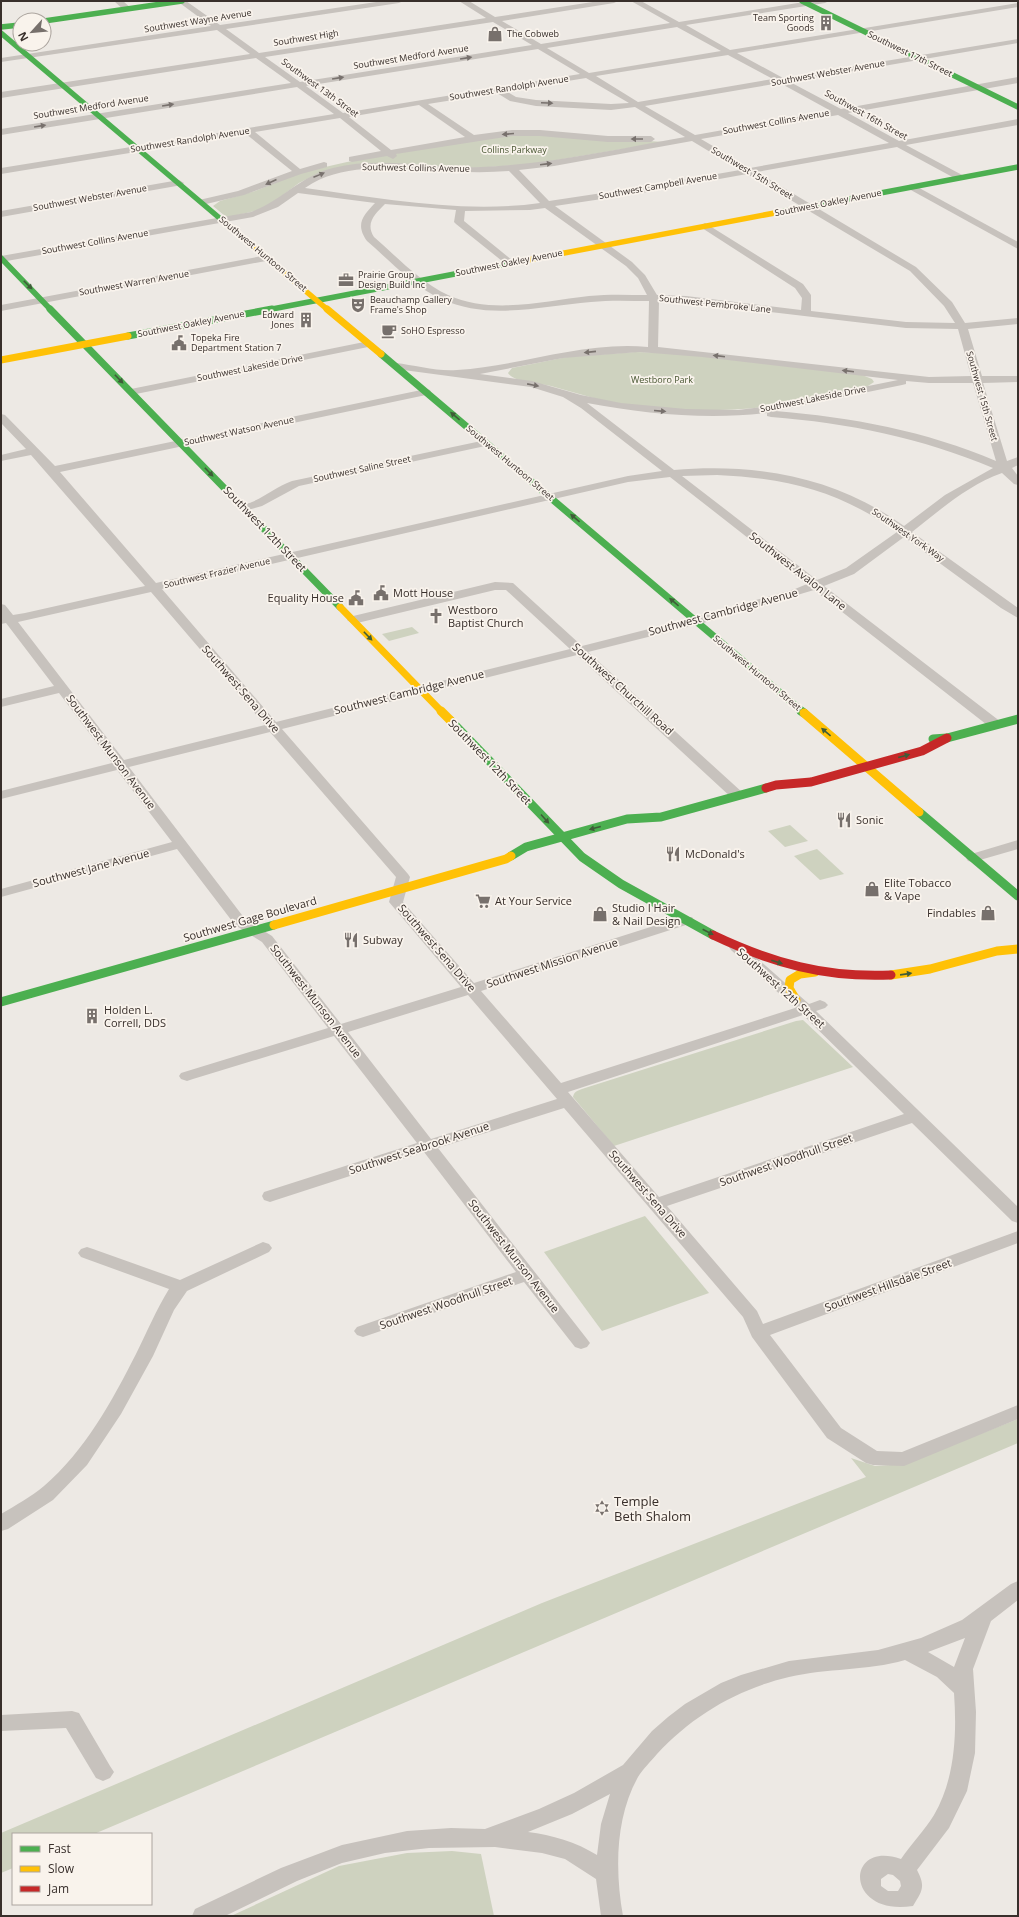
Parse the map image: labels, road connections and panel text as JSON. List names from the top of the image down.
{
  "streets": {
    "main road": [
      "Southwest 17th Street",
      "Southwest Oakley Avenue",
      "Southwest Huntoon Street",
      "Southwest 12th Street",
      "Southwest Gage Boulevard"
    ],
    "street": [
      "Southwest Wayne Avenue",
      "Southwest High",
      "Southwest Medford Avenue",
      "Southwest Webster Avenue",
      "Southwest 13th Street",
      "Southwest Randolph Avenue",
      "Southwest 16th Street",
      "Southwest Collins Avenue",
      "Southwest 15th Street",
      "Southwest Campbell Avenue",
      "Southwest Warren Avenue",
      "Southwest Pembroke Lane",
      "Southwest Lakeside Drive",
      "Southwest Watson Avenue",
      "Southwest Saline Street",
      "Southwest York Way",
      "Southwest Avalon Lane",
      "Southwest Frazier Avenue",
      "Southwest Cambridge Avenue",
      "Southwest Sena Drive",
      "Southwest Churchill Road",
      "Southwest Munson Avenue",
      "Southwest Jane Avenue",
      "Southwest Mission Avenue",
      "Southwest Seabrook Avenue",
      "Southwest Woodhull Street",
      "Southwest Hillsdale Street"
    ]
  },
  "crossings": [
    ["Southwest Wayne Avenue", "Southwest 13th Street"],
    ["Southwest Wayne Avenue", "Southwest Huntoon Street"],
    ["Southwest High", "Southwest 13th Street"],
    ["Southwest High", "Southwest 15th Street"],
    ["Southwest High", "Southwest Huntoon Street"],
    ["Southwest 17th Street", "Southwest Medford Avenue"],
    ["Southwest 17th Street", "Southwest Webster Avenue"],
    ["Southwest 17th Street", "Southwest Randolph Avenue"],
    ["Southwest 17th Street", "Southwest Collins Avenue"],
    ["Southwest Medford Avenue", "Southwest 13th Street"],
    ["Southwest Medford Avenue", "Southwest 16th Street"],
    ["Southwest Medford Avenue", "Southwest 15th Street"],
    ["Southwest Medford Avenue", "Southwest Huntoon Street"],
    ["Southwest Webster Avenue", "Southwest Randolph Avenue"],
    ["Southwest Webster Avenue", "Southwest 16th Street"],
    ["Southwest Webster Avenue", "Southwest 15th Street"],
    ["Southwest Webster Avenue", "Southwest Huntoon Street"],
    ["Southwest 13th Street", "Southwest Randolph Avenue"],
    ["Southwest 13th Street", "Southwest Collins Avenue"],
    ["Southwest Randolph Avenue", "Southwest 16th Street"],
    ["Southwest Randolph Avenue", "Southwest 15th Street"],
    ["Southwest Randolph Avenue", "Southwest Huntoon Street"],
    ["Southwest 16th Street", "Southwest Collins Avenue"],
    ["Southwest 16th Street", "Southwest Campbell Avenue"],
    ["Southwest 16th Street", "Southwest Oakley Avenue"],
    ["Southwest Collins Avenue", "Southwest 15th Street"],
    ["Southwest Collins Avenue", "Southwest Campbell Avenue"],
    ["Southwest Collins Avenue", "Southwest Huntoon Street"],
    ["Southwest Collins Avenue", "Southwest 12th Street"],
    ["Southwest 15th Street", "Southwest Campbell Avenue"],
    ["Southwest 15th Street", "Southwest Oakley Avenue"],
    ["Southwest 15th Street", "Southwest Pembroke Lane"],
    ["Southwest 15th Street", "Southwest Lakeside Drive"],
    ["Southwest 15th Street", "Southwest Cambridge Avenue"],
    ["Southwest Campbell Avenue", "Southwest Pembroke Lane"],
    ["Southwest Oakley Avenue", "Southwest Huntoon Street"],
    ["Southwest Oakley Avenue", "Southwest Pembroke Lane"],
    ["Southwest Oakley Avenue", "Southwest 12th Street"],
    ["Southwest Huntoon Street", "Southwest Warren Avenue"],
    ["Southwest Huntoon Street", "Southwest Lakeside Drive"],
    ["Southwest Huntoon Street", "Southwest Watson Avenue"],
    ["Southwest Huntoon Street", "Southwest Saline Street"],
    ["Southwest Huntoon Street", "Southwest York Way"],
    ["Southwest Huntoon Street", "Southwest Frazier Avenue"],
    ["Southwest Huntoon Street", "Southwest Cambridge Avenue"],
    ["Southwest Huntoon Street", "Southwest Gage Boulevard"],
    ["Southwest Warren Avenue", "Southwest 12th Street"],
    ["Southwest Lakeside Drive", "Southwest 12th Street"],
    ["Southwest Lakeside Drive", "Southwest Avalon Lane"],
    ["Southwest Watson Avenue", "Southwest 12th Street"],
    ["Southwest Watson Avenue", "Southwest Sena Drive"],
    ["Southwest Saline Street", "Southwest 12th Street"],
    ["Southwest 12th Street", "Southwest Frazier Avenue"],
    ["Southwest 12th Street", "Southwest Cambridge Avenue"],
    ["Southwest 12th Street", "Southwest Churchill Road"],
    ["Southwest 12th Street", "Southwest Gage Boulevard"],
    ["Southwest 12th Street", "Southwest Mission Avenue"],
    ["Southwest 12th Street", "Southwest Seabrook Avenue"],
    ["Southwest 12th Street", "Southwest Woodhull Street"],
    ["Southwest York Way", "Southwest Avalon Lane"],
    ["Southwest York Way", "Southwest Frazier Avenue"],
    ["Southwest York Way", "Southwest Cambridge Avenue"],
    ["Southwest Avalon Lane", "Southwest Cambridge Avenue"],
    ["Southwest Avalon Lane", "Southwest Gage Boulevard"],
    ["Southwest Frazier Avenue", "Southwest Sena Drive"],
    ["Southwest Frazier Avenue", "Southwest Munson Avenue"],
    ["Southwest Cambridge Avenue", "Southwest Sena Drive"],
    ["Southwest Cambridge Avenue", "Southwest Churchill Road"],
    ["Southwest Cambridge Avenue", "Southwest Munson Avenue"],
    ["Southwest Sena Drive", "Southwest Gage Boulevard"],
    ["Southwest Sena Drive", "Southwest Mission Avenue"],
    ["Southwest Sena Drive", "Southwest Seabrook Avenue"],
    ["Southwest Sena Drive", "Southwest Woodhull Street"],
    ["Southwest Sena Drive", "Southwest Hillsdale Street"],
    ["Southwest Churchill Road", "Southwest Gage Boulevard"],
    ["Southwest Munson Avenue", "Southwest Jane Avenue"],
    ["Southwest Munson Avenue", "Southwest Gage Boulevard"],
    ["Southwest Munson Avenue", "Southwest Mission Avenue"],
    ["Southwest Munson Avenue", "Southwest Seabrook Avenue"],
    ["Southwest Munson Avenue", "Southwest Woodhull Street"]
  ],
  "one_way": ["Southwest Medford Avenue", "Southwest Huntoon Street", "Southwest 12th Street"],
  "parks": ["Collins Parkway", "Westboro Park"],
  "places": {
    "building": ["Team Sporting Goods", "Edward Jones", "Holden L. Correll, DDS"],
    "shop": [
      "The Cobweb",
      "Elite Tobacco & Vape",
      "Findables",
      "Studio I Hair & Nail Design"
    ],
    "office": ["Prairie Group Design Build Inc"],
    "theatre": ["Beauchamp Gallery Frame's Shop"],
    "cafe": ["SoHO Espresso"],
    "public building": ["Topeka Fire Department Station 7", "Mott House", "Equality House"],
    "church": ["Westboro Baptist Church"],
    "restaurant": ["Sonic", "McDonald's", "Subway"],
    "supermarket": ["At Your Service"],
    "synagogue": ["Temple Beth Shalom"]
  },
  "legend": ["Fast", "Slow", "Jam"],
  "north": "bottom left"
}
